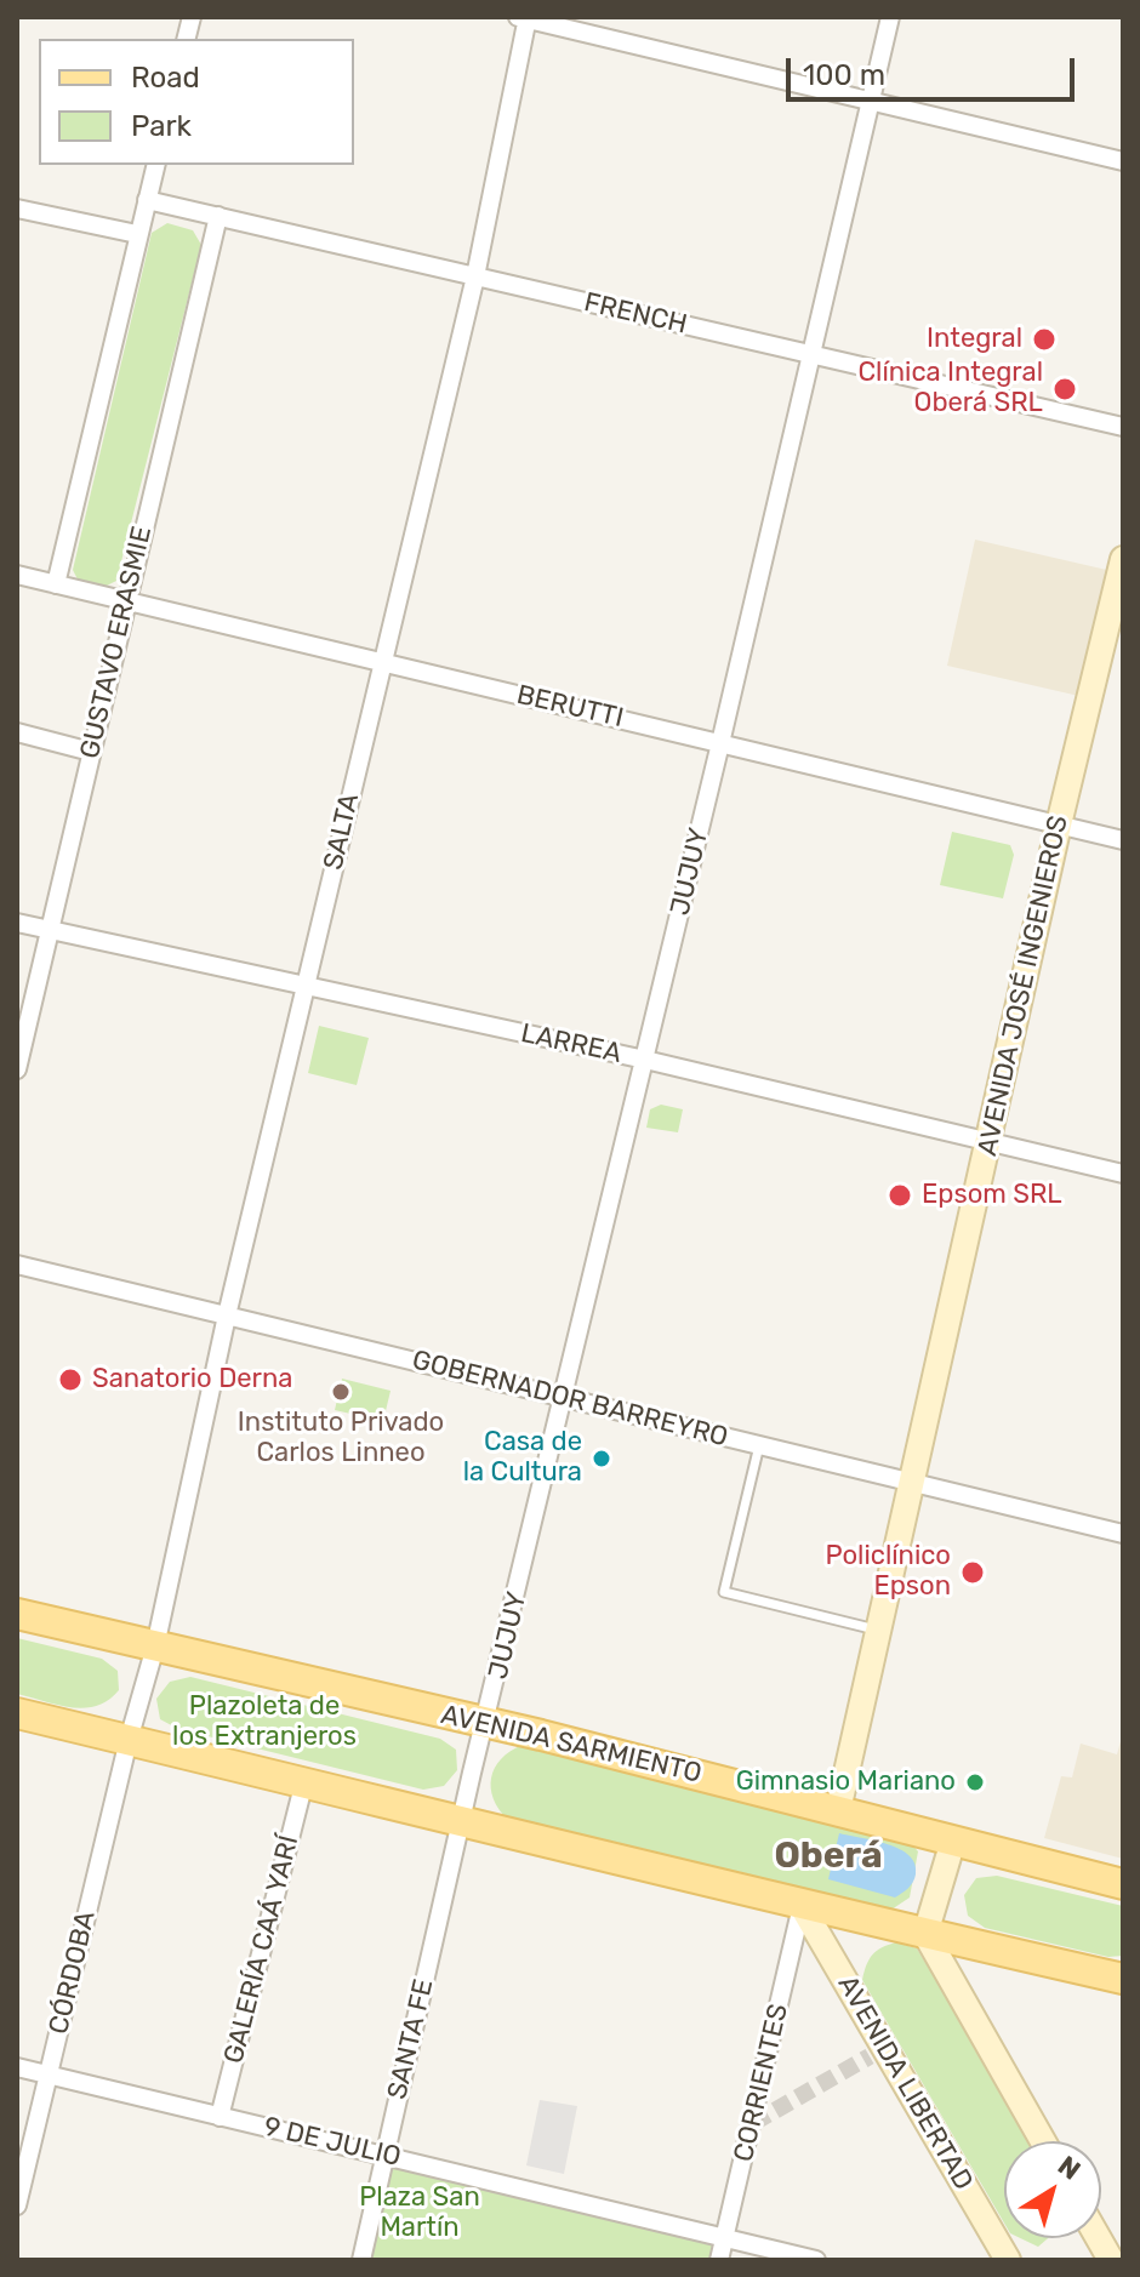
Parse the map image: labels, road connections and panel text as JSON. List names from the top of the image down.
{
  "streets": {
    "main road": ["AVENIDA JOSÉ INGENIEROS", "AVENIDA SARMIENTO", "AVENIDA LIBERTAD"],
    "street": [
      "FRENCH",
      "GUSTAVO ERASMIE",
      "BERUTTI",
      "SALTA",
      "JUJUY",
      "LARREA",
      "GOBERNADOR BARREYRO",
      "GALERÍA CAÁ YARÍ",
      "CÓRDOBA",
      "SANTA FE",
      "CORRIENTES",
      "9 DE JULIO"
    ]
  },
  "crossings": [
    ["FRENCH", "GUSTAVO ERASMIE"],
    ["FRENCH", "SALTA"],
    ["FRENCH", "JUJUY"],
    ["GUSTAVO ERASMIE", "BERUTTI"],
    ["GUSTAVO ERASMIE", "LARREA"],
    ["BERUTTI", "SALTA"],
    ["BERUTTI", "JUJUY"],
    ["BERUTTI", "AVENIDA JOSÉ INGENIEROS"],
    ["SALTA", "LARREA"],
    ["SALTA", "GOBERNADOR BARREYRO"],
    ["SALTA", "AVENIDA SARMIENTO"],
    ["SALTA", "CÓRDOBA"],
    ["JUJUY", "LARREA"],
    ["JUJUY", "GOBERNADOR BARREYRO"],
    ["JUJUY", "AVENIDA SARMIENTO"],
    ["JUJUY", "SANTA FE"],
    ["AVENIDA JOSÉ INGENIEROS", "LARREA"],
    ["AVENIDA JOSÉ INGENIEROS", "GOBERNADOR BARREYRO"],
    ["AVENIDA JOSÉ INGENIEROS", "AVENIDA SARMIENTO"],
    ["AVENIDA SARMIENTO", "CÓRDOBA"],
    ["GALERÍA CAÁ YARÍ", "9 DE JULIO"],
    ["CÓRDOBA", "9 DE JULIO"],
    ["SANTA FE", "9 DE JULIO"],
    ["CORRIENTES", "AVENIDA LIBERTAD"],
    ["CORRIENTES", "9 DE JULIO"]
  ],
  "districts": ["Oberá"],
  "parks": ["Plazoleta de los Extranjeros", "Plaza San Martín"],
  "places": [
    "Integral",
    "Clínica Integral Oberá SRL",
    "Epsom SRL",
    "Sanatorio Derna",
    "Instituto Privado Carlos Linneo",
    "Casa de la Cultura",
    "Policlínico Epson",
    "Gimnasio Mariano"
  ],
  "legend": ["Road", "Park"],
  "scale_bar": "100 m",
  "north": "top right"
}
